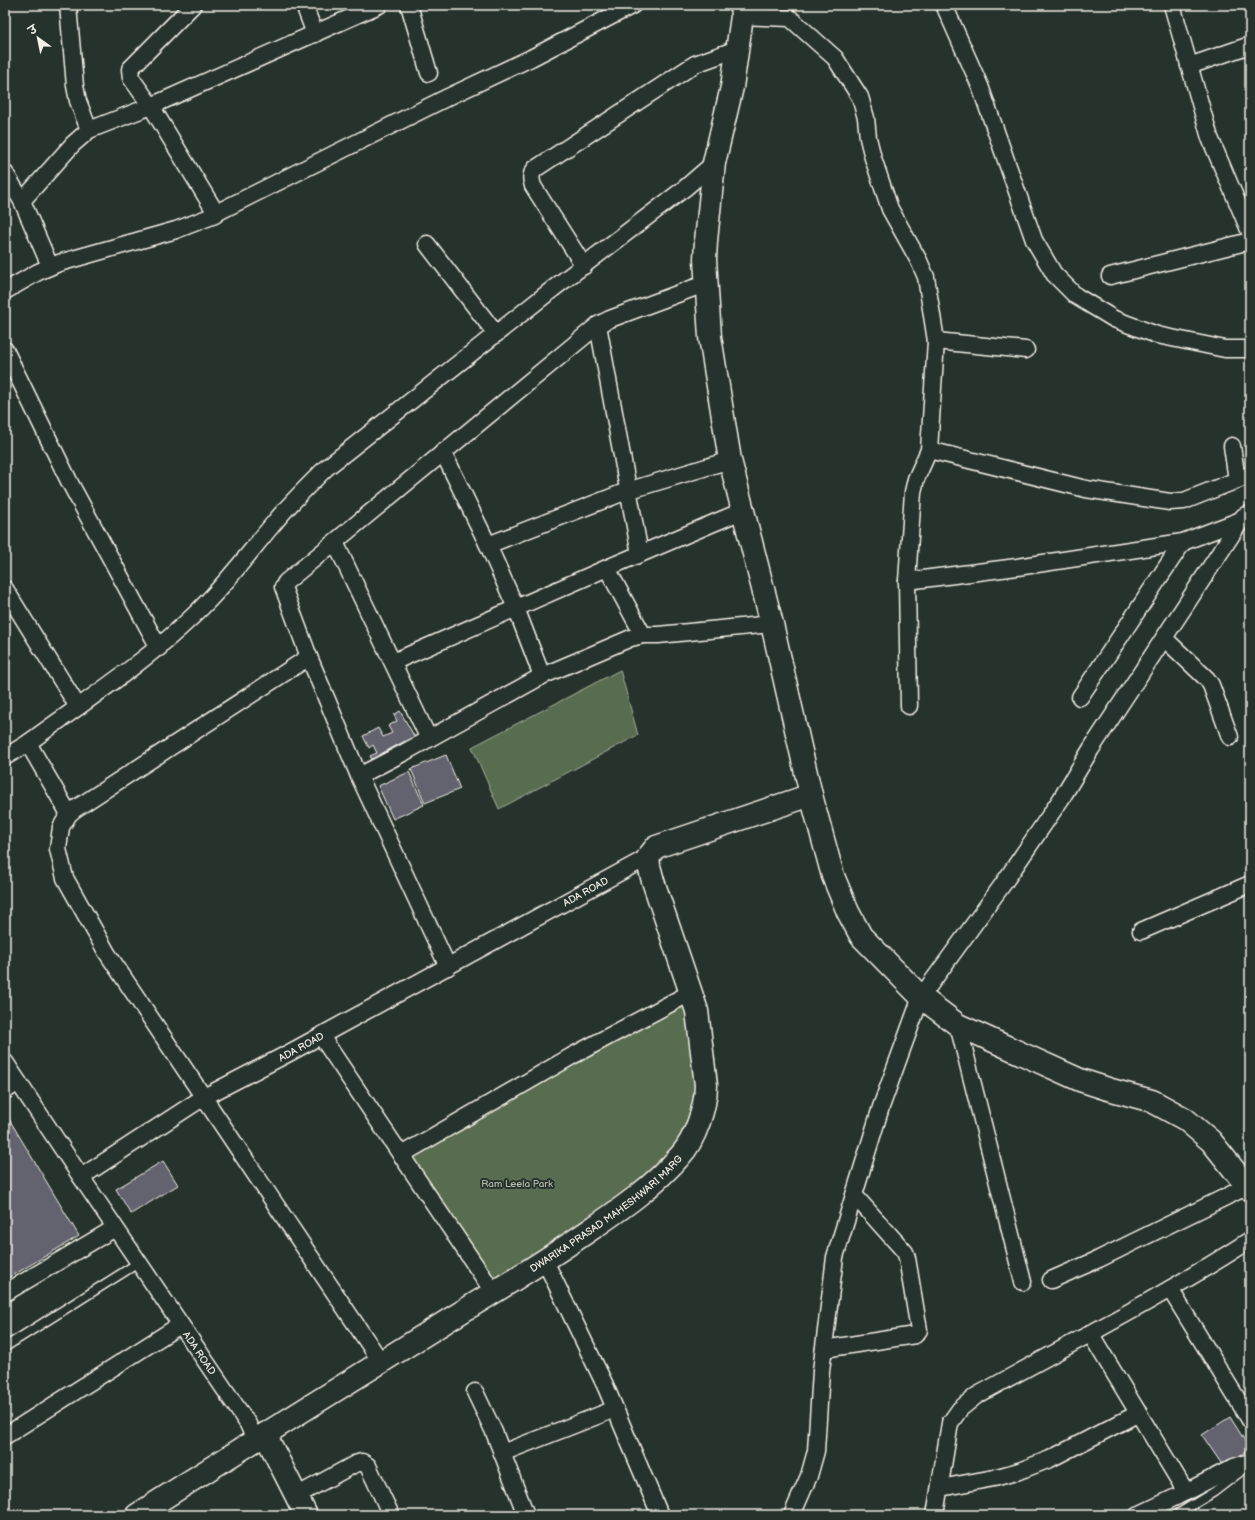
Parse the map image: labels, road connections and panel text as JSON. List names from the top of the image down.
{
  "streets": {
    "main road": ["ADA ROAD", "DWARIKA PRASAD MAHESHWARI MARG"]
  },
  "crossings": [
    ["ADA ROAD", "DWARIKA PRASAD MAHESHWARI MARG"]
  ],
  "parks": ["Ram Leela Park"],
  "north": "top left"
}
